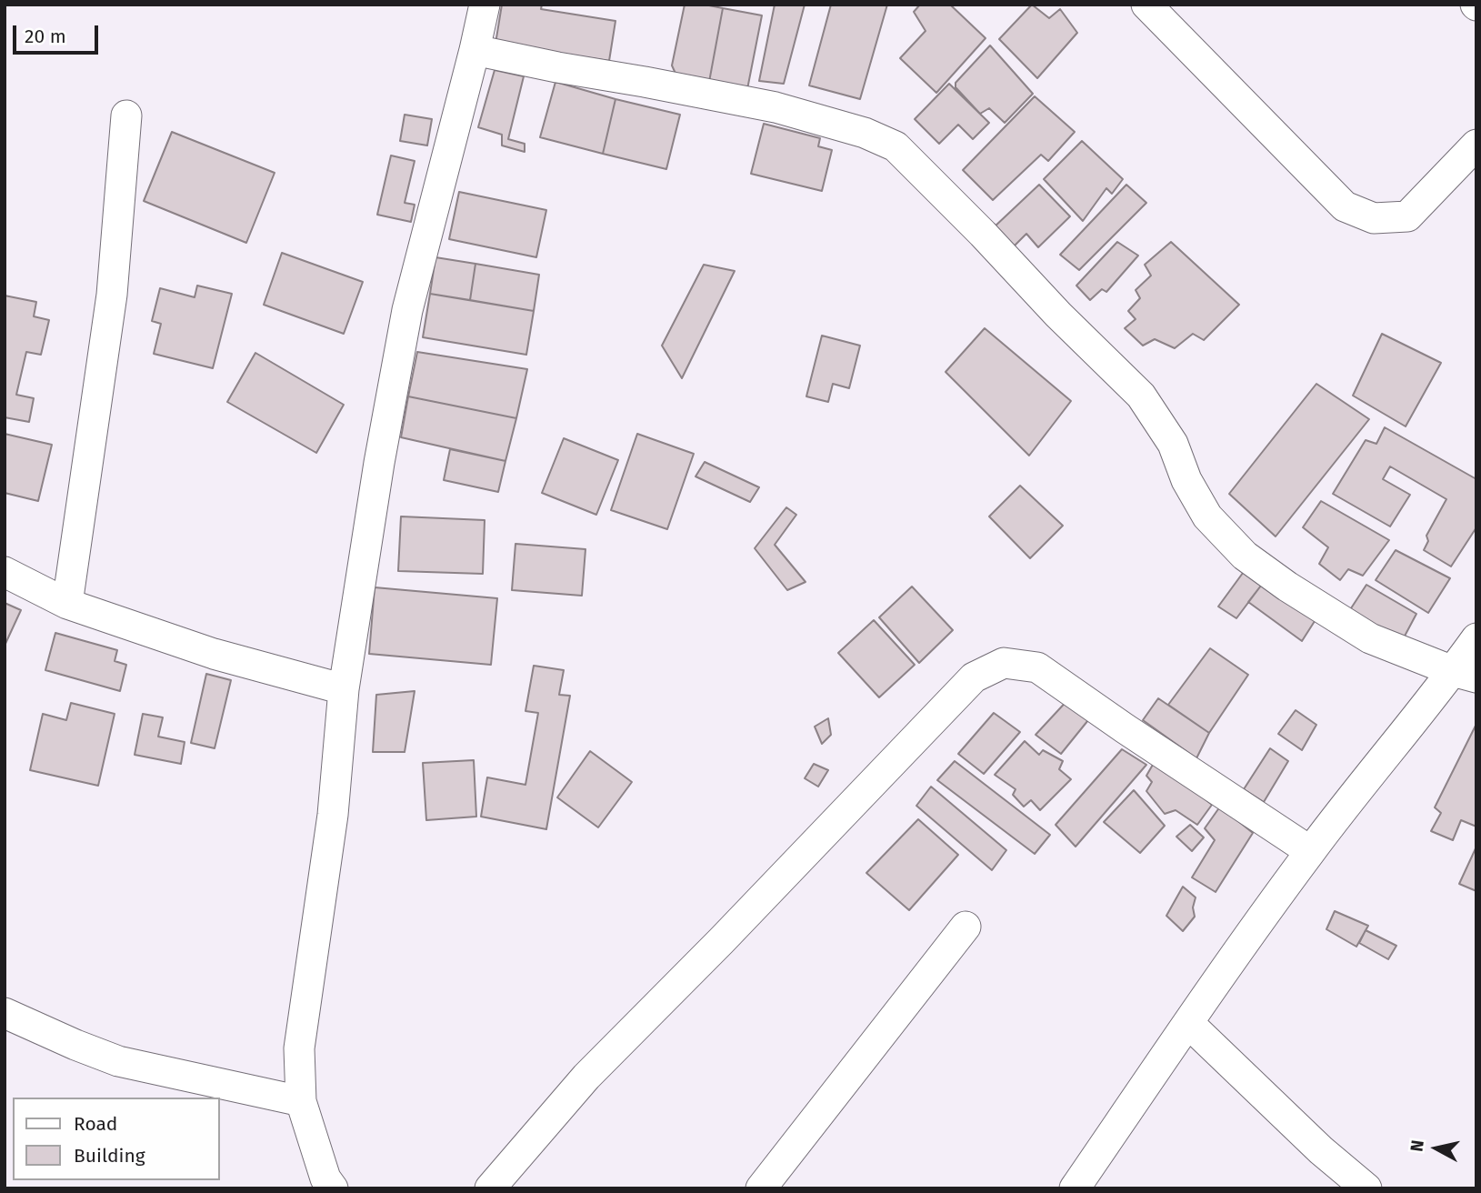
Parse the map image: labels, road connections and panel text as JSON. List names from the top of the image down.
{
  "legend": ["Road", "Building"],
  "scale_bar": "20 m",
  "north": "left"
}
